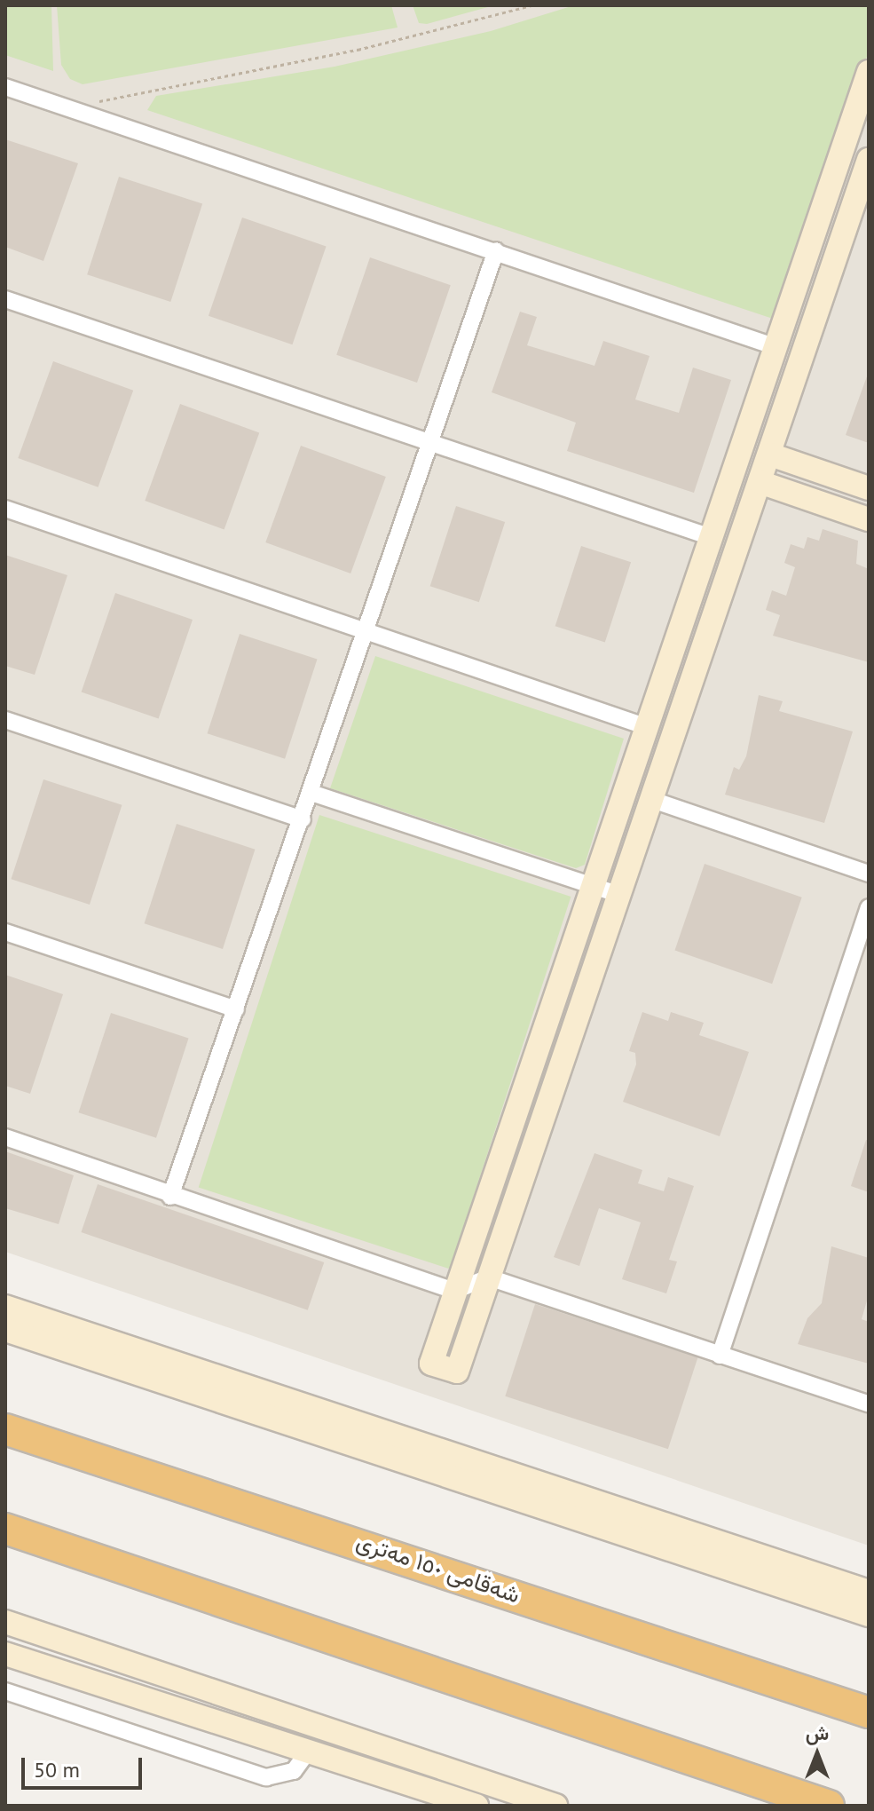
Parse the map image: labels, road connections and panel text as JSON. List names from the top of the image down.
{
  "streets": {
    "highway": ["شەقامی ١٥٠ مەتری"]
  },
  "scale_bar": "50 m",
  "north": "top"
}
